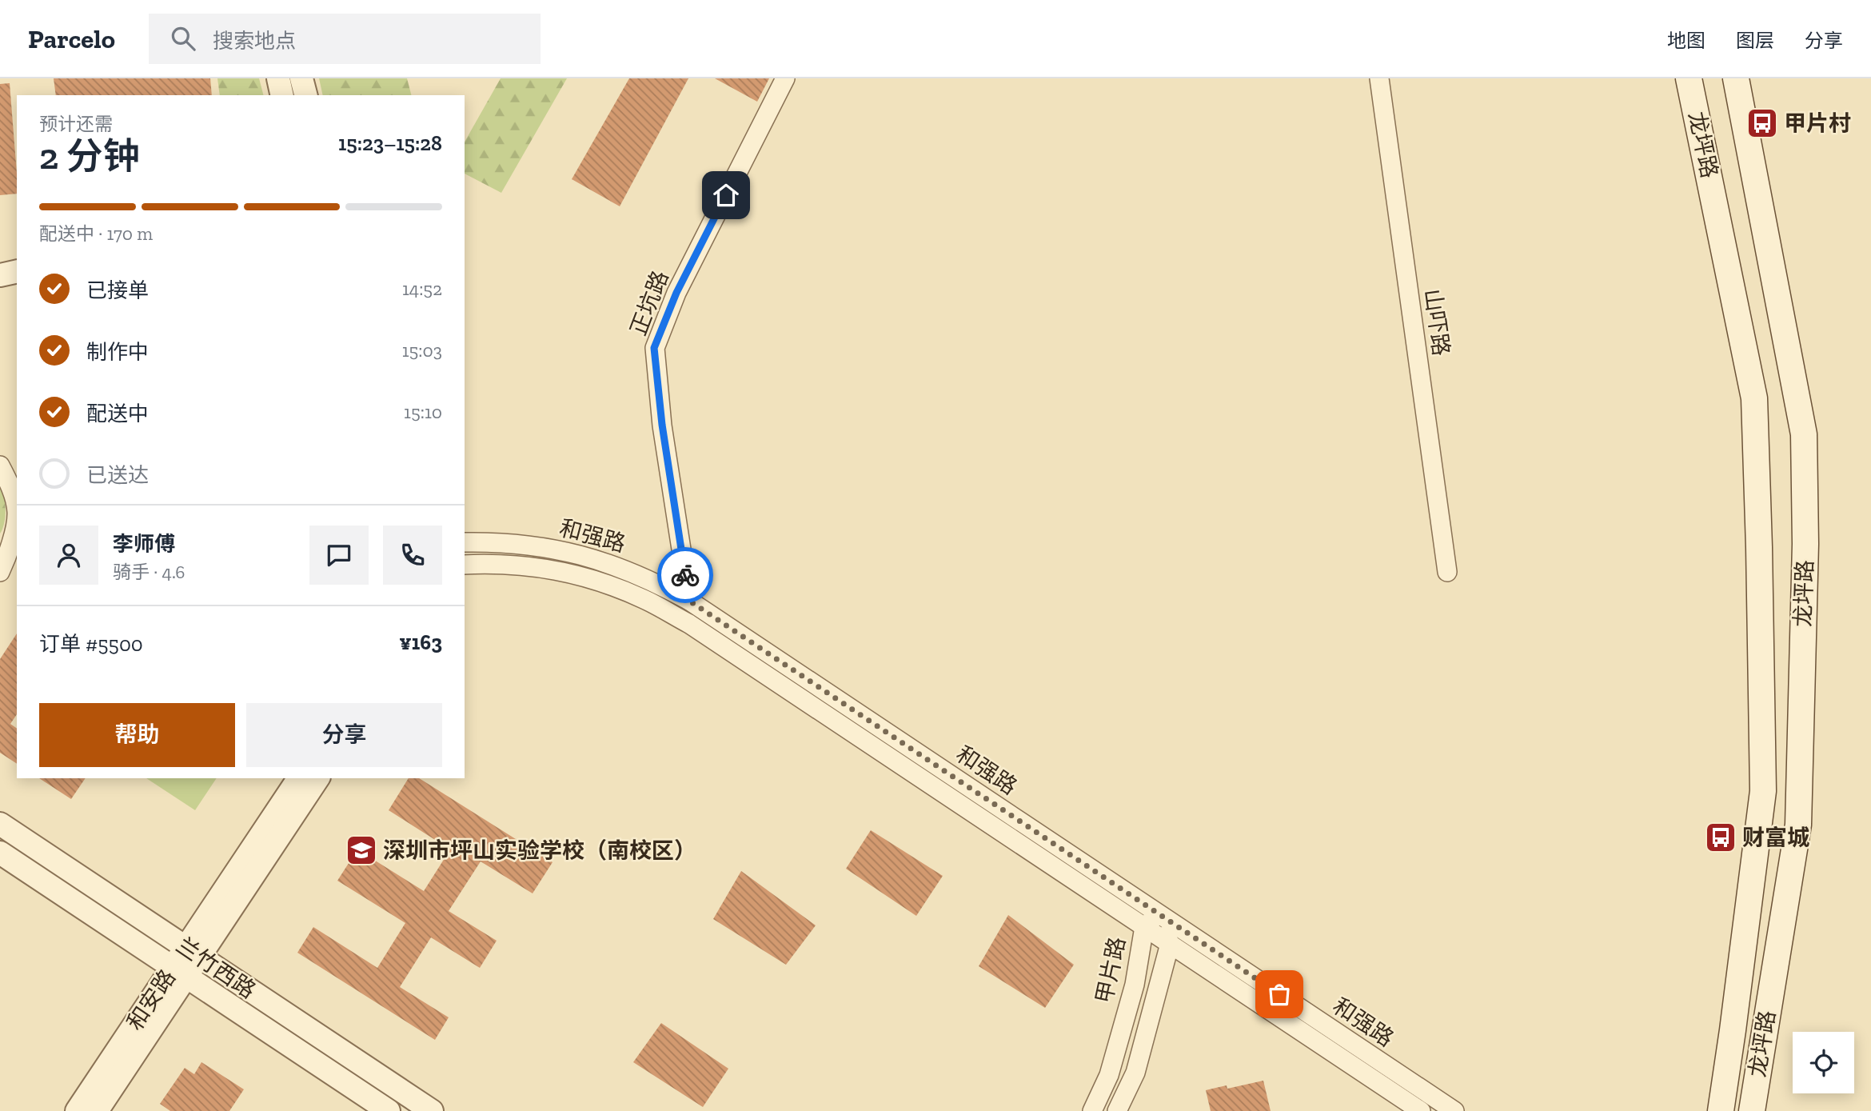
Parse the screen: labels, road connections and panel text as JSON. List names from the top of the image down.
{
  "streets": {
    "main road": ["龙坪路"],
    "street": [
      "正坑路",
      "山吓路",
      "和强路",
      "兰竹西路",
      "甲片路",
      "和安路"
    ]
  },
  "crossings": [
    ["正坑路", "和强路"],
    ["和强路", "甲片路"],
    ["兰竹西路", "和安路"]
  ],
  "places": {
    "bus stop": ["甲片村", "财富城"],
    "school or university": ["深圳市坪山实验学校（南校区）"]
  },
  "page": {
    "header": "Parcelo",
    "search": "搜索地点",
    "nav": ["地图", "图层", "分享"],
    "heading": ["2 分钟", "预计还需", "15:23–15:28"],
    "panel": [
      "李师傅",
      "骑手 · 4.6",
      "订单 #5500",
      "¥163"
    ],
    "bar": "配送中 · 170 m",
    "list": [
      ["已接单", "14:52"],
      ["制作中", "15:03"],
      ["配送中", "15:10"],
      "已送达"
    ],
    "buttons": ["帮助", "分享"]
  }
}
